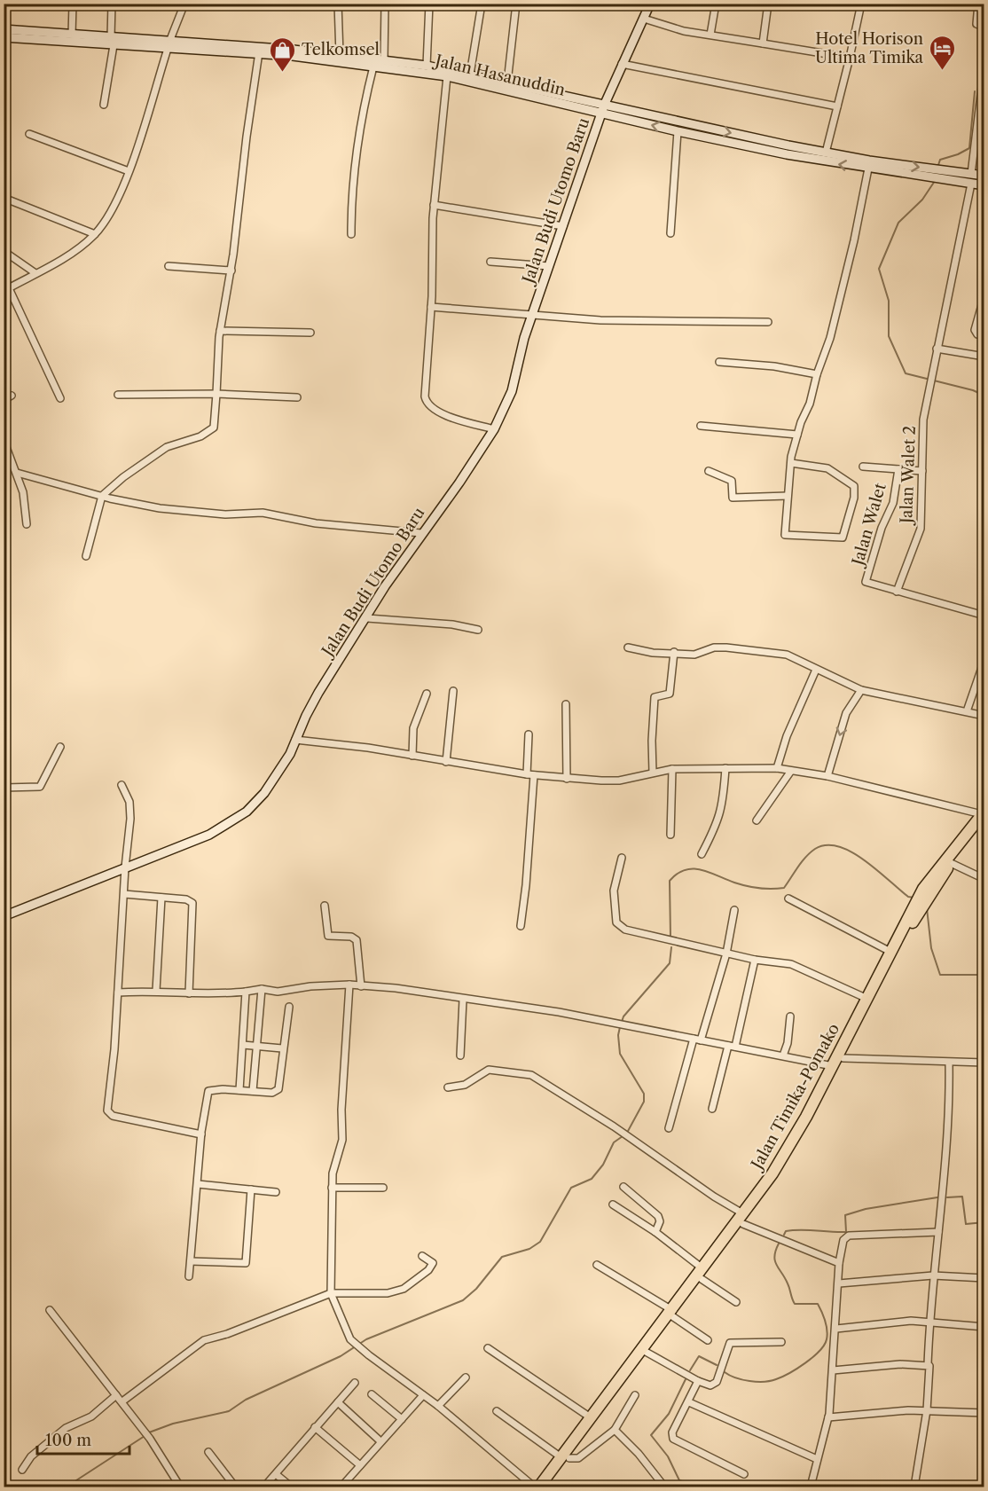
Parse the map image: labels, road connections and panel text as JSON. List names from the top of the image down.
{
  "streets": {
    "highway": ["Jalan Timika-Pomako"],
    "street": [
      "Jalan Hasanuddin",
      "Jalan Budi Utomo Baru",
      "Jalan Walet 2",
      "Jalan Walet"
    ]
  },
  "crossings": [
    ["Jalan Hasanuddin", "Jalan Budi Utomo Baru"],
    ["Jalan Hasanuddin", "Jalan Walet 2"],
    ["Jalan Walet 2", "Jalan Walet"]
  ],
  "places": {
    "hotel": ["Hotel Horison Ultima Timika"],
    "shop": ["Telkomsel"]
  },
  "scale_bar": "100 m"
}
